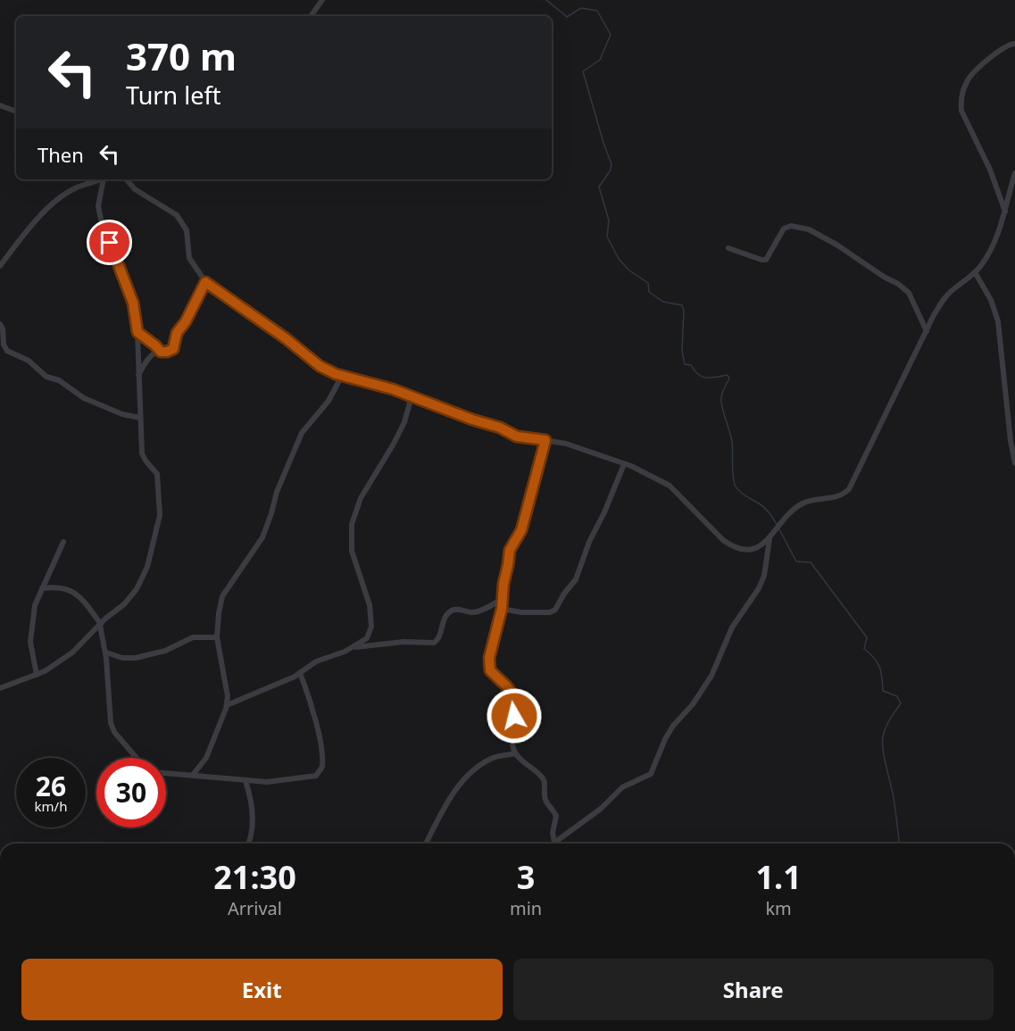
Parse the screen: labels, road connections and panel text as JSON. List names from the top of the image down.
{
  "page": {
    "turn": ["370 m", "Turn left"],
    "then": "Then",
    "speed": "26 km/h",
    "limit": "30",
    "eta": [
      "21:30",
      "Arrival",
      "3",
      "min",
      "1.1",
      "km"
    ],
    "buttons": ["Exit", "Share"]
  }
}
